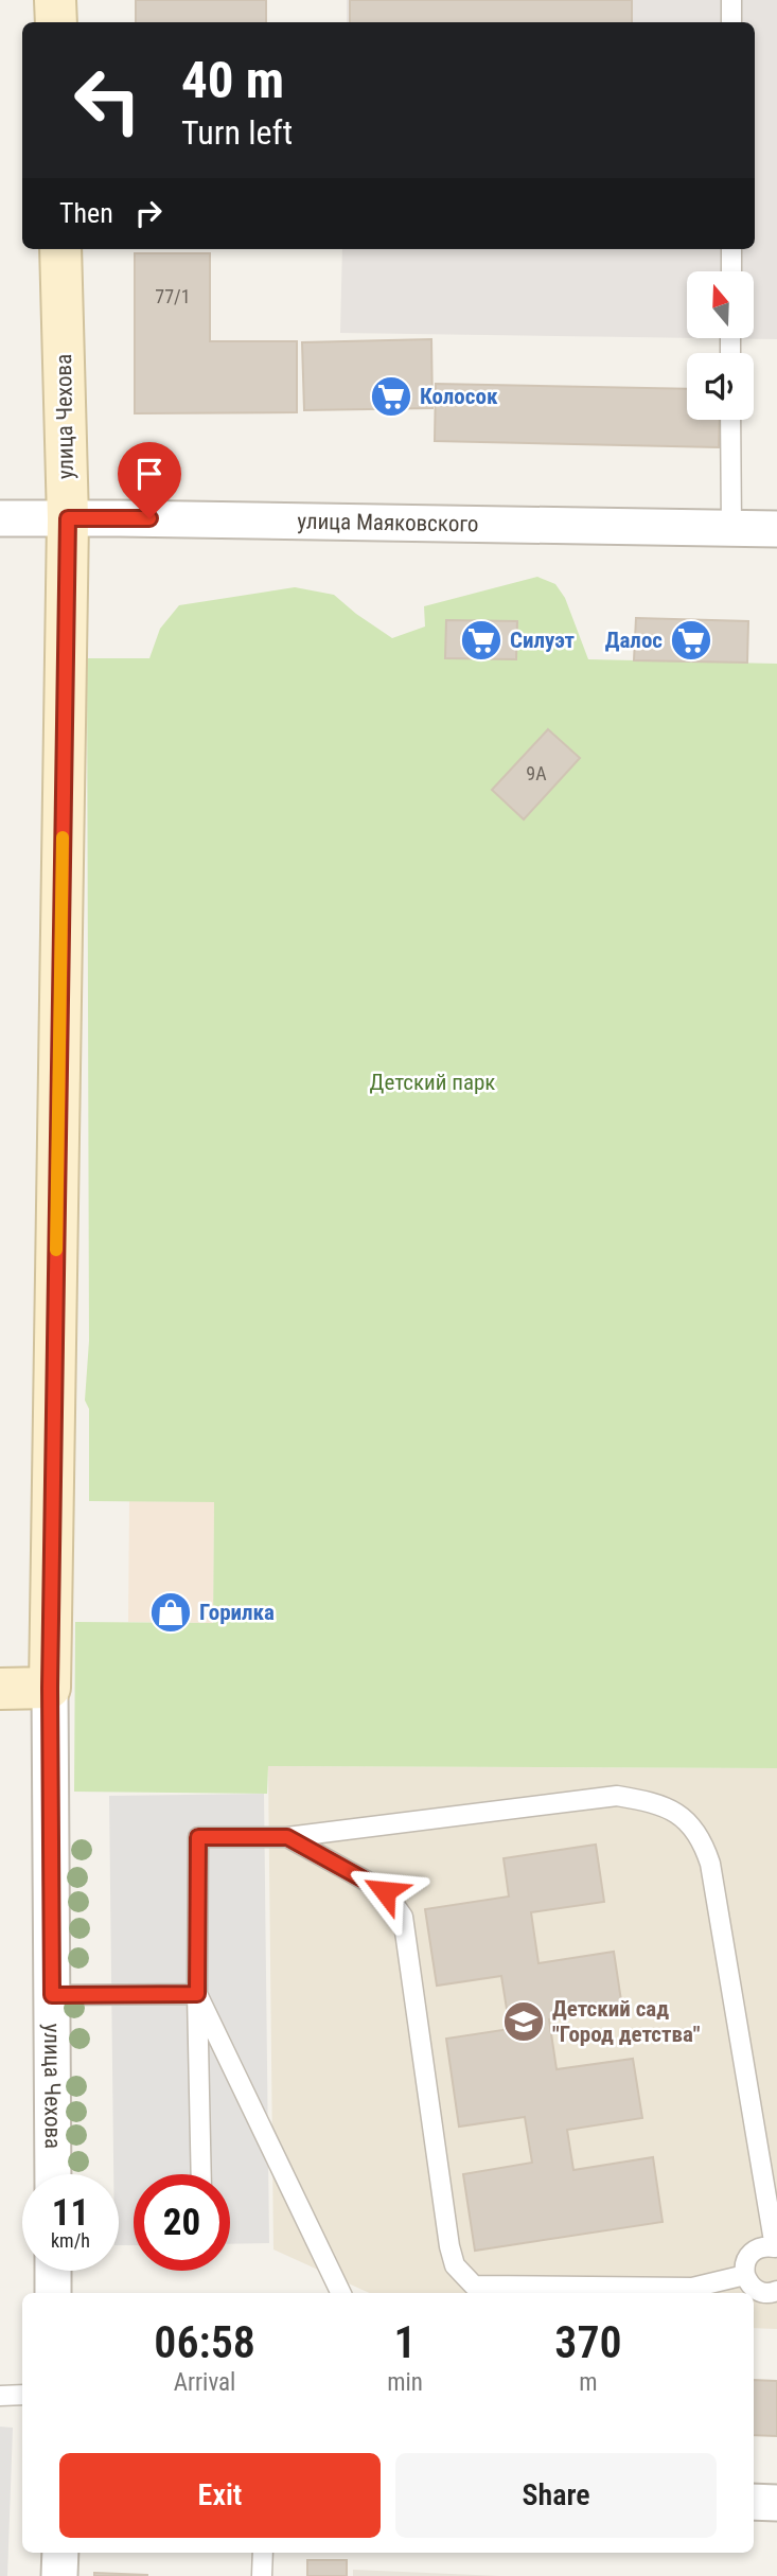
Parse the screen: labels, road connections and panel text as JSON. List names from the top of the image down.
{
  "streets": {
    "main road": ["улица Чехова"],
    "street": ["улица Маяковского"]
  },
  "crossings": [
    ["улица Чехова", "улица Маяковского"]
  ],
  "parks": ["Детский парк"],
  "places": {
    "supermarket": ["Колосок", "Силуэт", "Далос"],
    "shop": ["Горилка"],
    "school or university": ["Детский сад \"Город детства\""]
  },
  "house_numbers": ["77/1", "9А"],
  "north": "top",
  "page": {
    "turn": ["40 m", "Turn left"],
    "then": "Then",
    "speed": "11 km/h",
    "limit": "20",
    "eta": [
      "06:58",
      "Arrival",
      "1",
      "min",
      "370",
      "m"
    ],
    "buttons": ["Exit", "Share"]
  }
}
